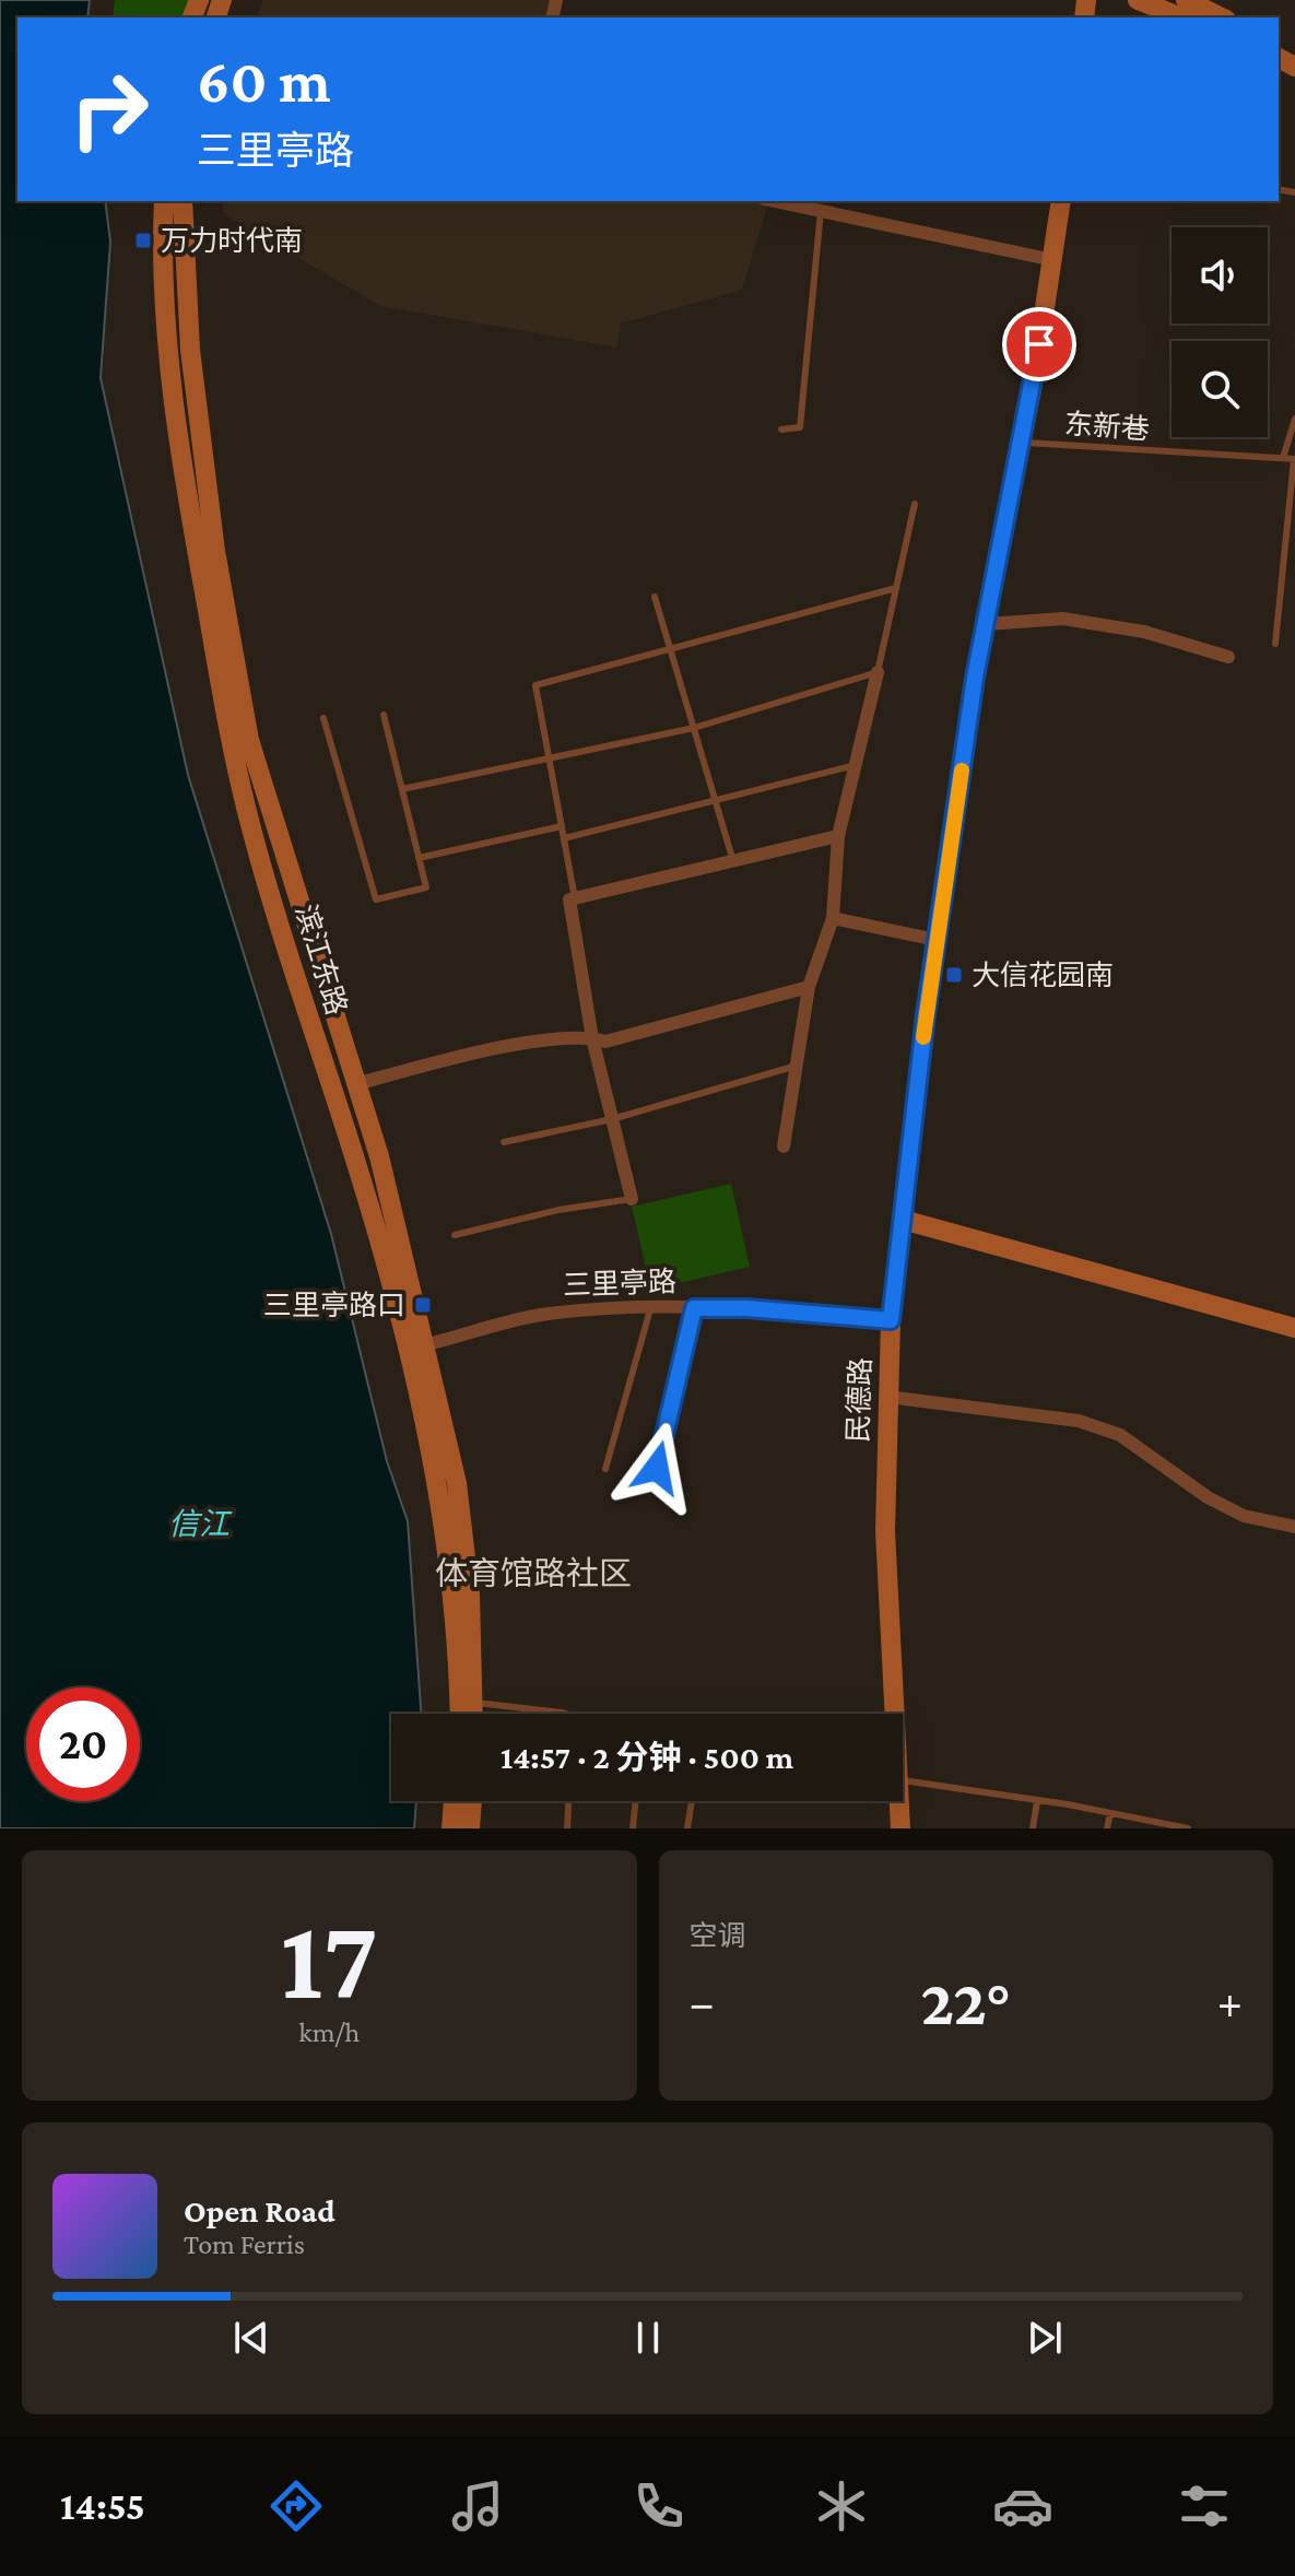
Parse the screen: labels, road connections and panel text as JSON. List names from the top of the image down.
{
  "streets": {
    "main road": ["滨江东路", "民德路"],
    "street": ["三里亭路"],
    "lane": ["东新巷"]
  },
  "crossings": [
    ["东新巷", "民德路"],
    ["滨江东路", "三里亭路"],
    ["三里亭路", "民德路"]
  ],
  "districts": ["体育馆路社区"],
  "water": ["信江"],
  "places": {
    "transit": ["万力时代南", "大信花园南", "三里亭路口"]
  },
  "page": {
    "turn": ["60 m", "三里亭路"],
    "limit": "20",
    "trip": "14:57 · 2 分钟 · 500 m",
    "tile": [
      ["17", "km/h"],
      "空调"
    ],
    "heat": ["−", "22°", "+"],
    "song": ["Open Road", "Tom Ferris"],
    "tabs": "14:55"
  }
}
